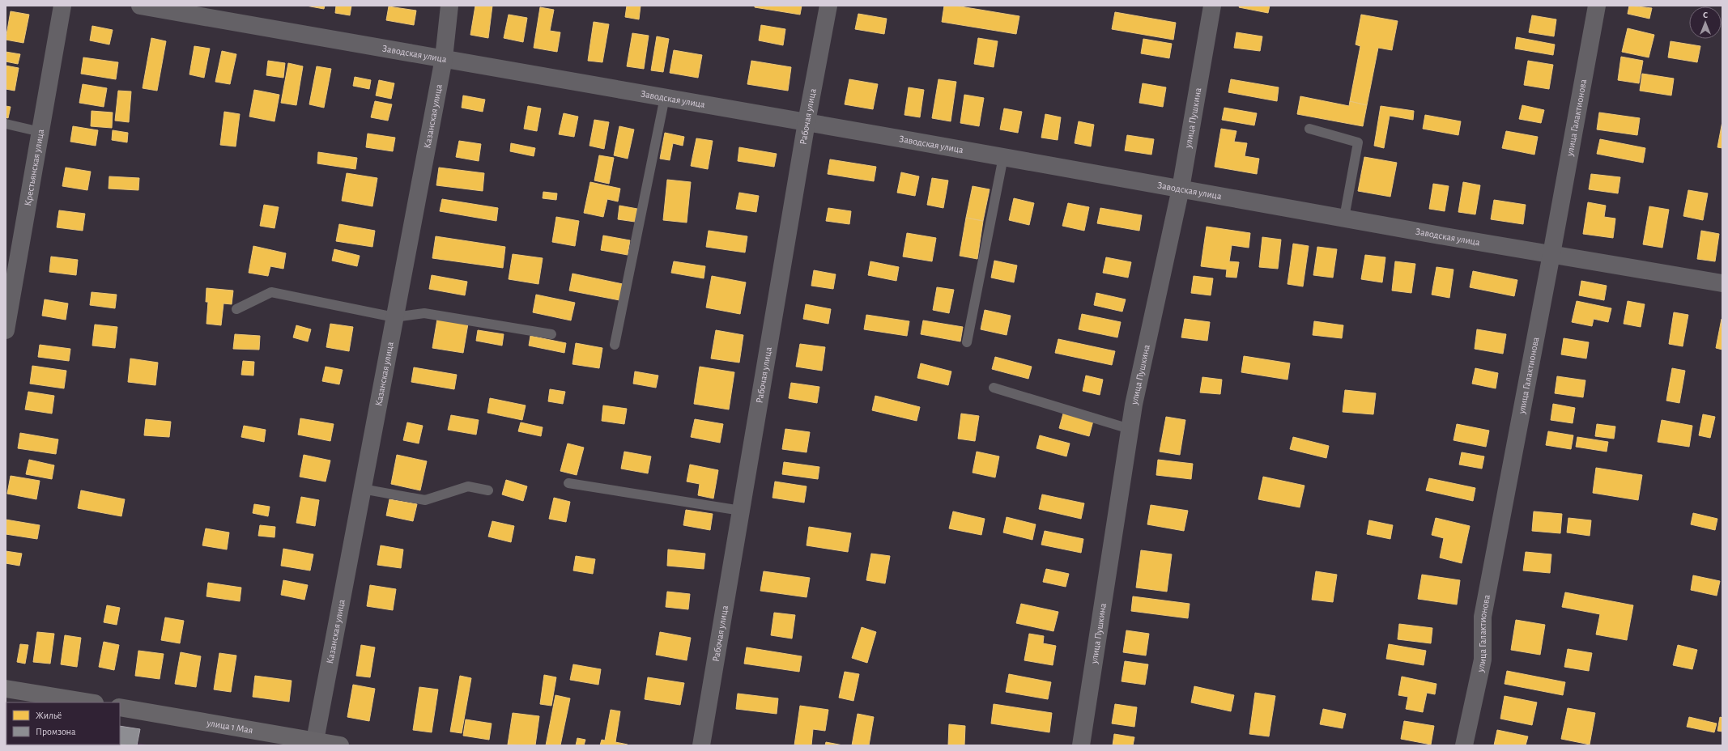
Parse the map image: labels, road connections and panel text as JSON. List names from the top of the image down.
{
  "streets": {
    "main road": ["улица 1 Мая"],
    "street": [
      "Заводская улица",
      "Казанская улица",
      "Рабочая улица",
      "улица Пушкина",
      "улица Галактионова",
      "Крестьянская улица"
    ]
  },
  "crossings": [
    ["Заводская улица", "Казанская улица"],
    ["Заводская улица", "Рабочая улица"],
    ["Заводская улица", "улица Пушкина"],
    ["Заводская улица", "улица Галактионова"],
    ["Казанская улица", "улица 1 Мая"]
  ],
  "legend": ["Жильё", "Промзона"],
  "north": "top"
}
